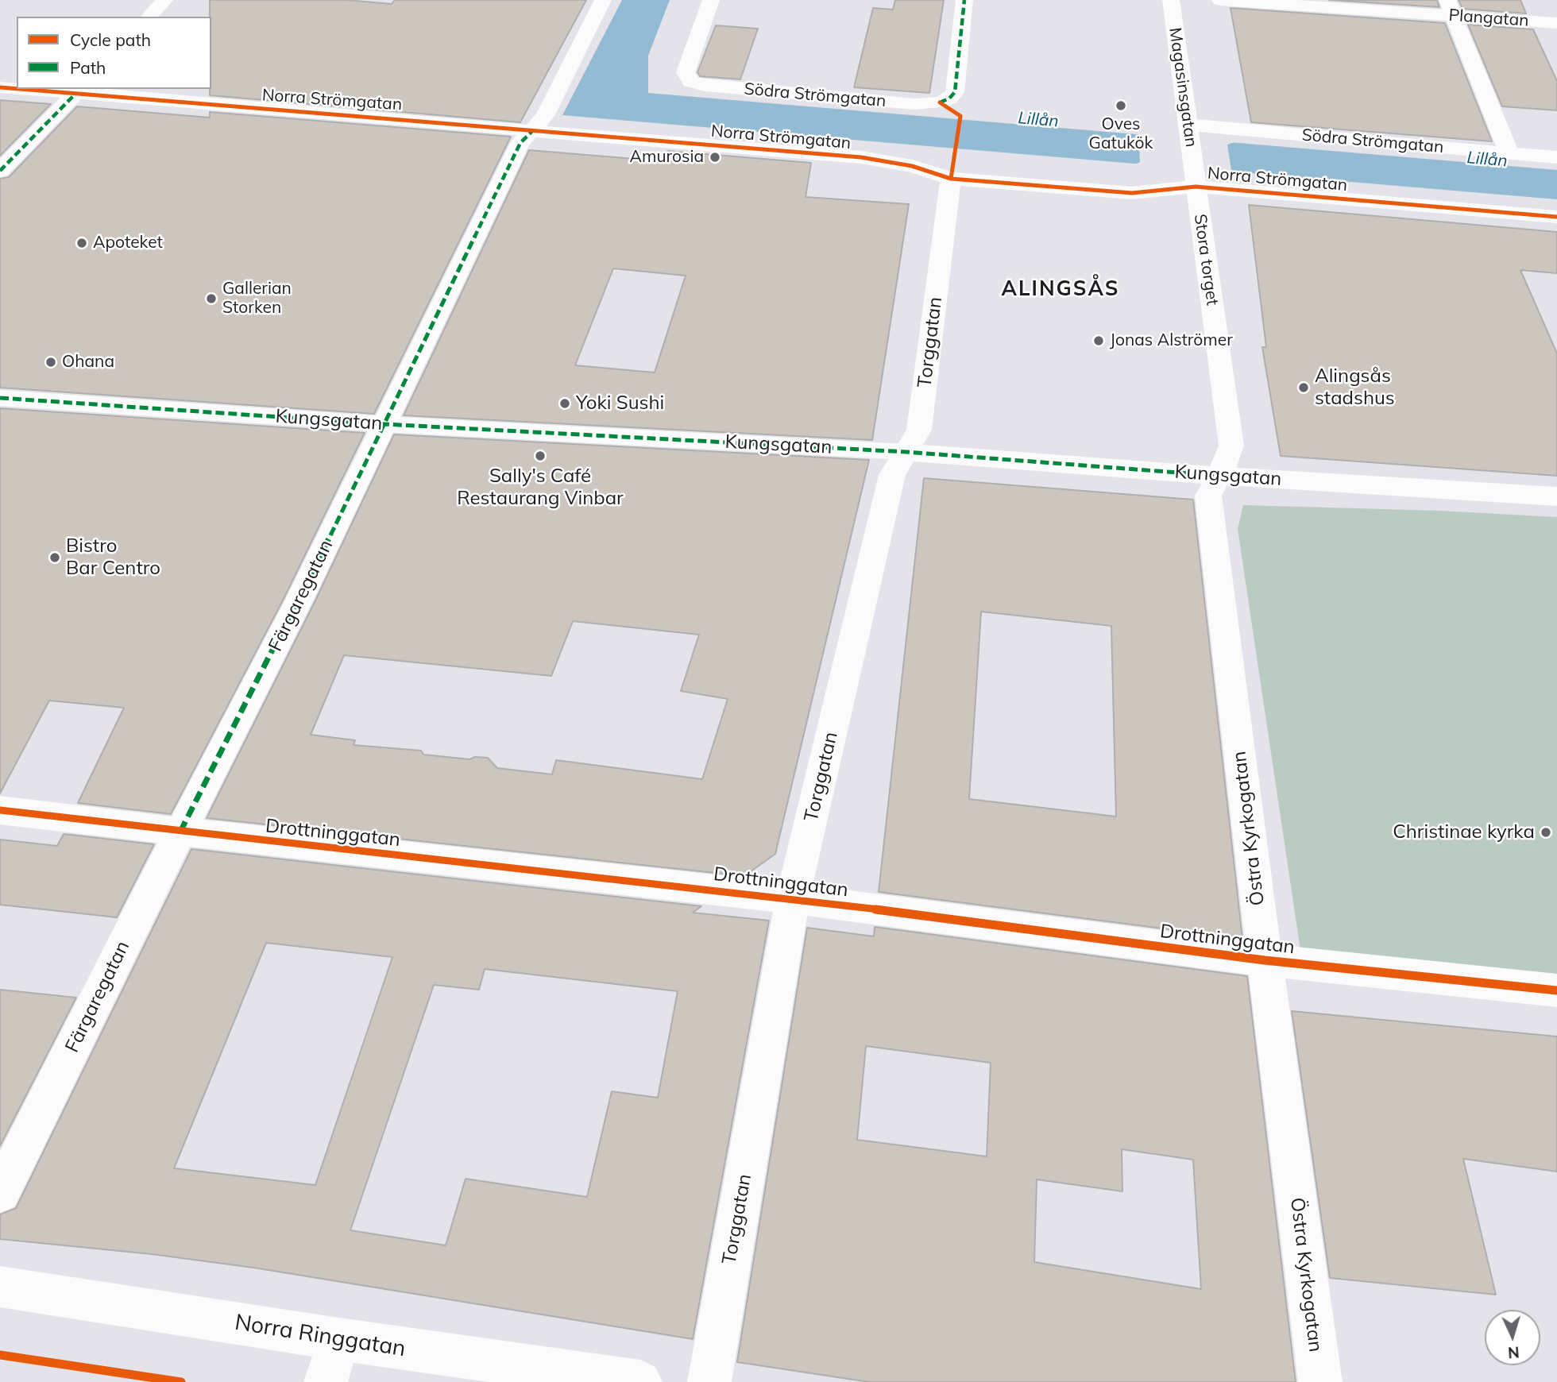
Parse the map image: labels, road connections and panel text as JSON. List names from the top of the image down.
{
  "streets": {
    "street": [
      "Plangatan",
      "Magasinsgatan",
      "Södra Strömgatan",
      "Norra Strömgatan",
      "Stora torget",
      "Torggatan",
      "Kungsgatan",
      "Färgaregatan",
      "Östra Kyrkogatan",
      "Drottninggatan",
      "Norra Ringgatan"
    ]
  },
  "crossings": [
    ["Magasinsgatan", "Södra Strömgatan"],
    ["Magasinsgatan", "Norra Strömgatan"],
    ["Magasinsgatan", "Stora torget"],
    ["Norra Strömgatan", "Stora torget"],
    ["Norra Strömgatan", "Torggatan"],
    ["Norra Strömgatan", "Färgaregatan"],
    ["Stora torget", "Kungsgatan"],
    ["Stora torget", "Östra Kyrkogatan"],
    ["Torggatan", "Kungsgatan"],
    ["Torggatan", "Drottninggatan"],
    ["Kungsgatan", "Färgaregatan"],
    ["Kungsgatan", "Östra Kyrkogatan"],
    ["Färgaregatan", "Drottninggatan"],
    ["Östra Kyrkogatan", "Drottninggatan"]
  ],
  "districts": ["ALINGSÅS"],
  "water": ["Lillån"],
  "places": [
    "Oves Gatukök",
    "Amurosia",
    "Apoteket",
    "Gallerian Storken",
    "Jonas Alströmer",
    "Ohana",
    "Alingsås stadshus",
    "Yoki Sushi",
    "Sally's Café Restaurang Vinbar",
    "Bistro Bar Centro",
    "Christinae kyrka"
  ],
  "legend": ["Cycle path", "Path"],
  "north": "bottom"
}
